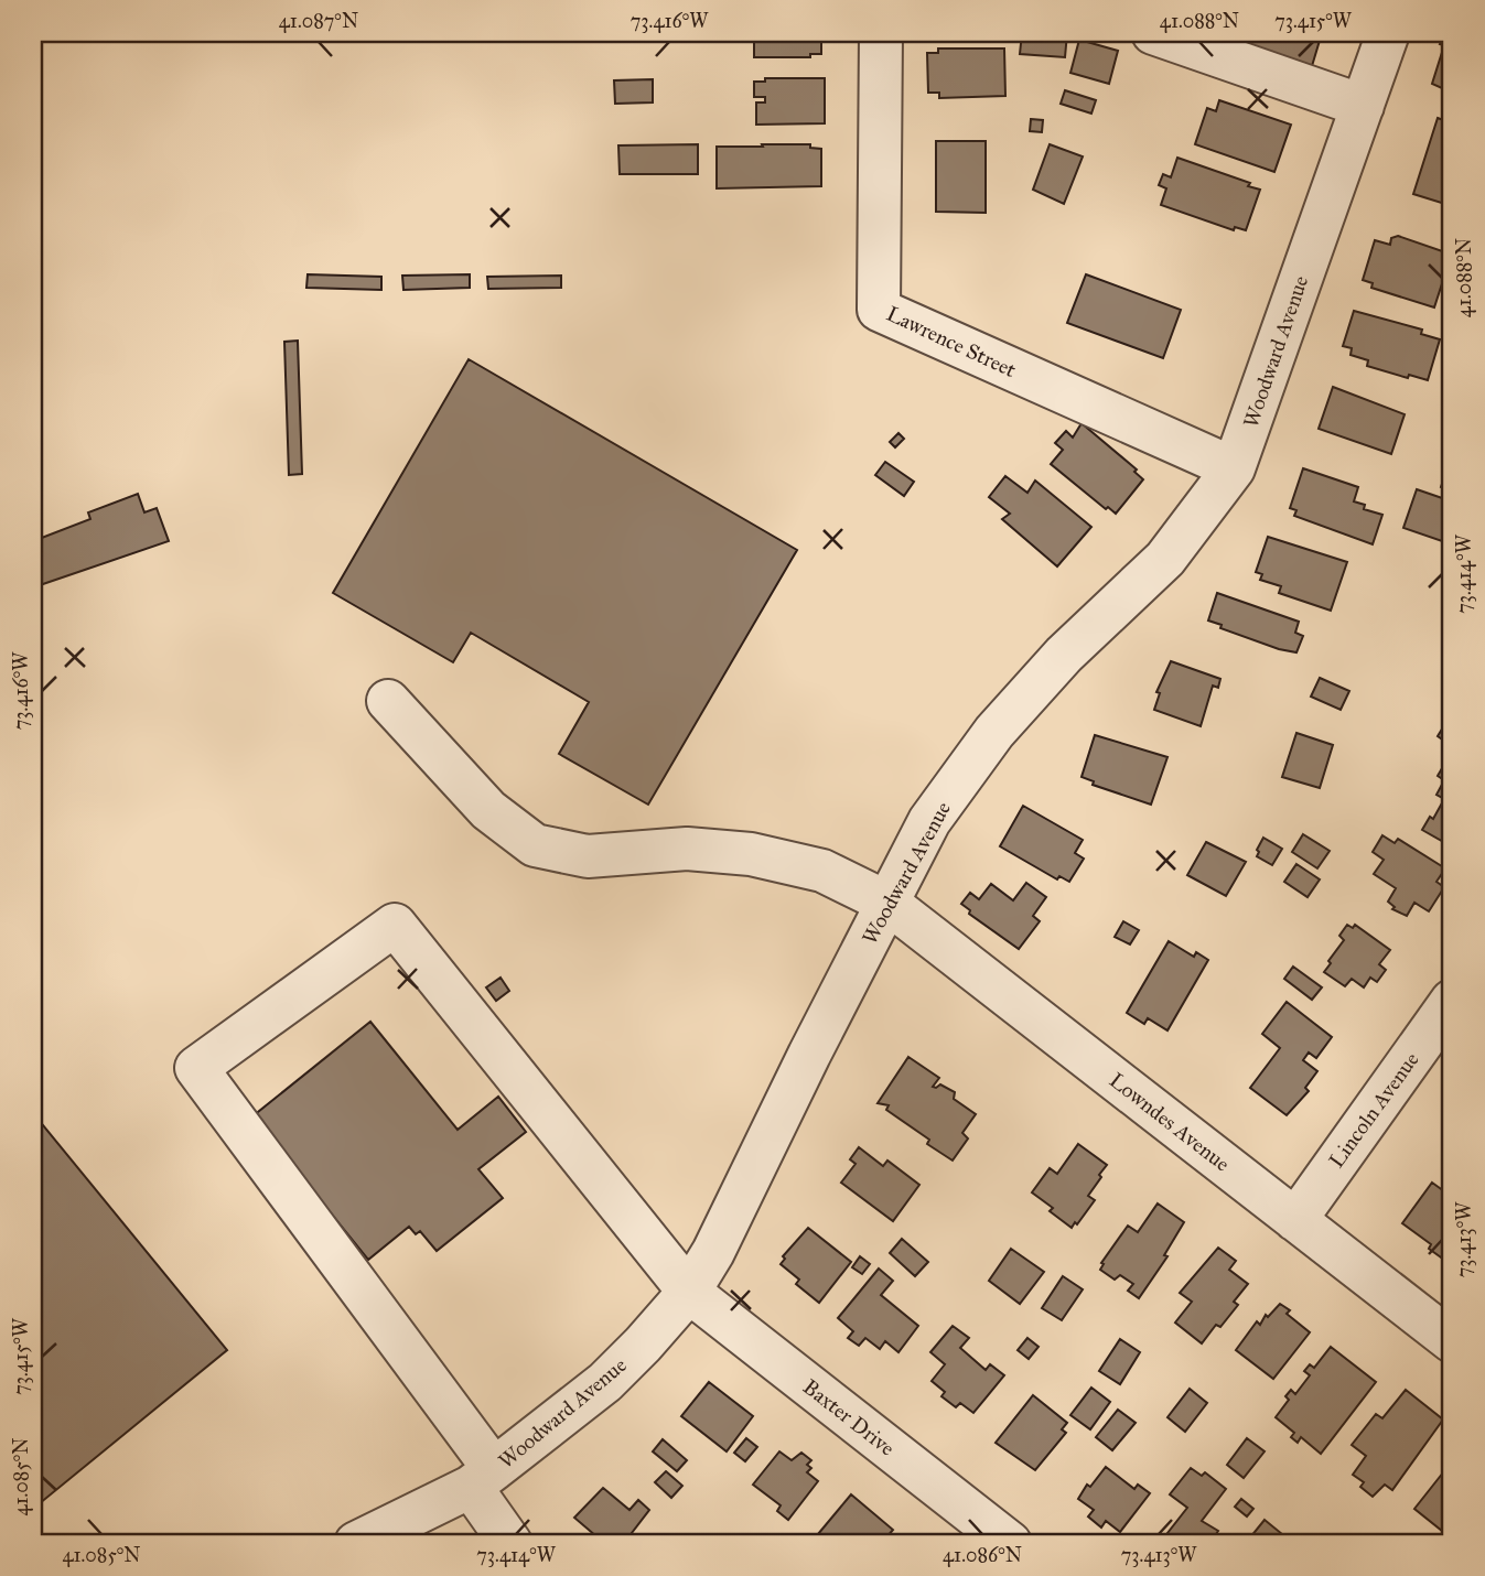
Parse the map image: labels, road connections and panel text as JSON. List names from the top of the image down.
{
  "streets": {
    "street": [
      "Lawrence Street",
      "Woodward Avenue",
      "Lincoln Avenue",
      "Lowndes Avenue",
      "Baxter Drive"
    ]
  },
  "crossings": [
    ["Lawrence Street", "Woodward Avenue"],
    ["Woodward Avenue", "Lowndes Avenue"],
    ["Woodward Avenue", "Baxter Drive"],
    ["Lincoln Avenue", "Lowndes Avenue"]
  ],
  "coordinates": [
    "41.087°N",
    "73.416°W",
    "41.088°N",
    "73.415°W",
    "73.414°W",
    "73.413°W",
    "41.085°N",
    "41.086°N"
  ]
}
